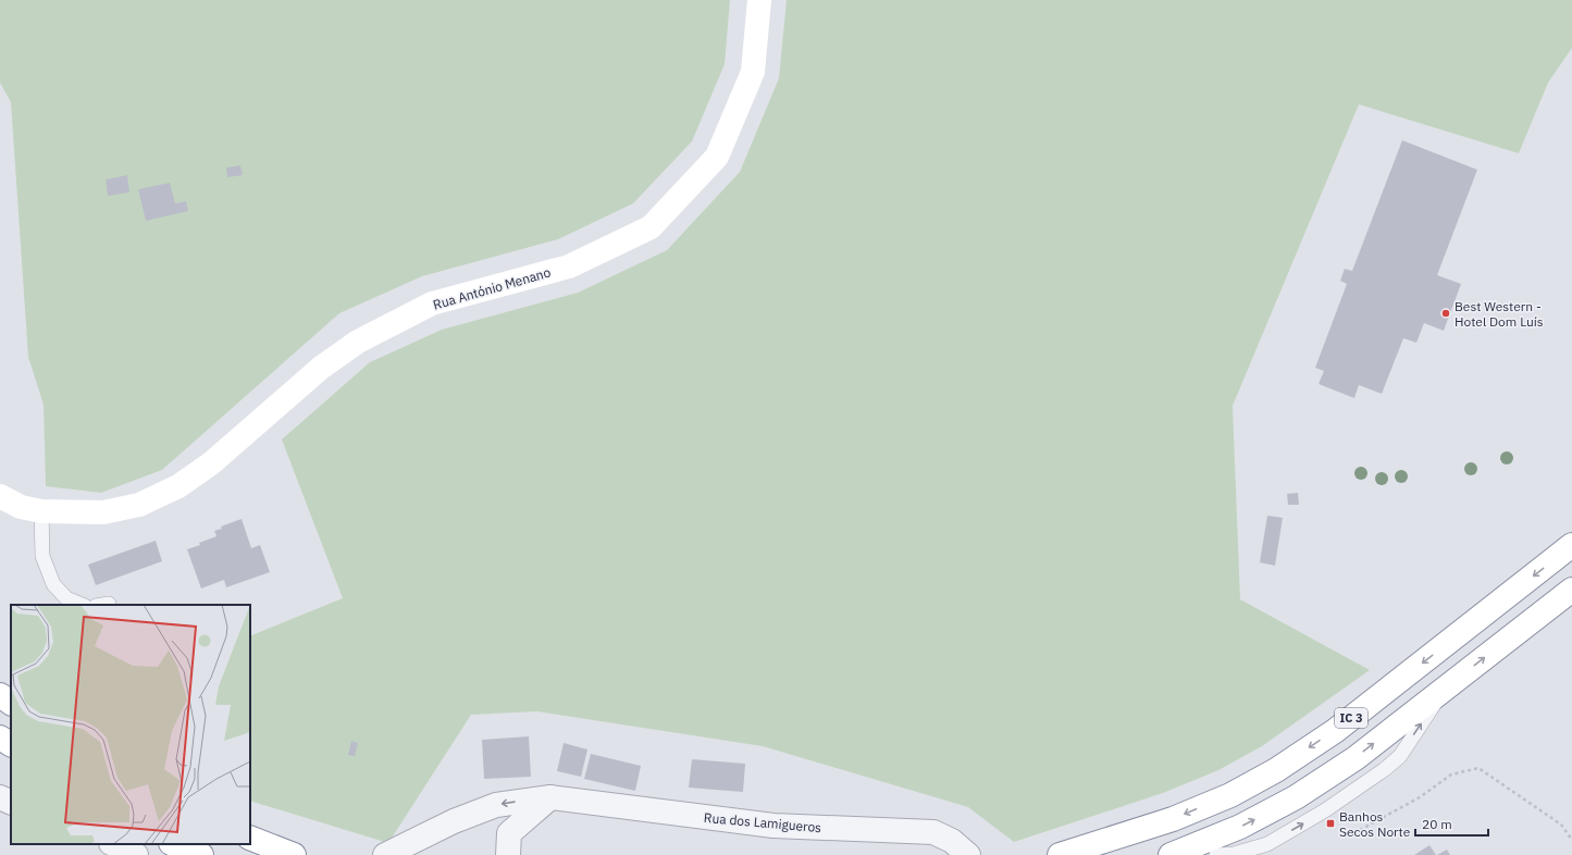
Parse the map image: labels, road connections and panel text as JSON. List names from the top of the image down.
{
  "streets": {
    "main road": ["Rua António Menano", "IC 3"],
    "street": ["Rua dos Lamigueros"]
  },
  "places": {
    "other": ["Best Western - Hotel Dom Luís"],
    "transit": ["Banhos Secos Norte"]
  },
  "scale_bar": "20 m"
}
